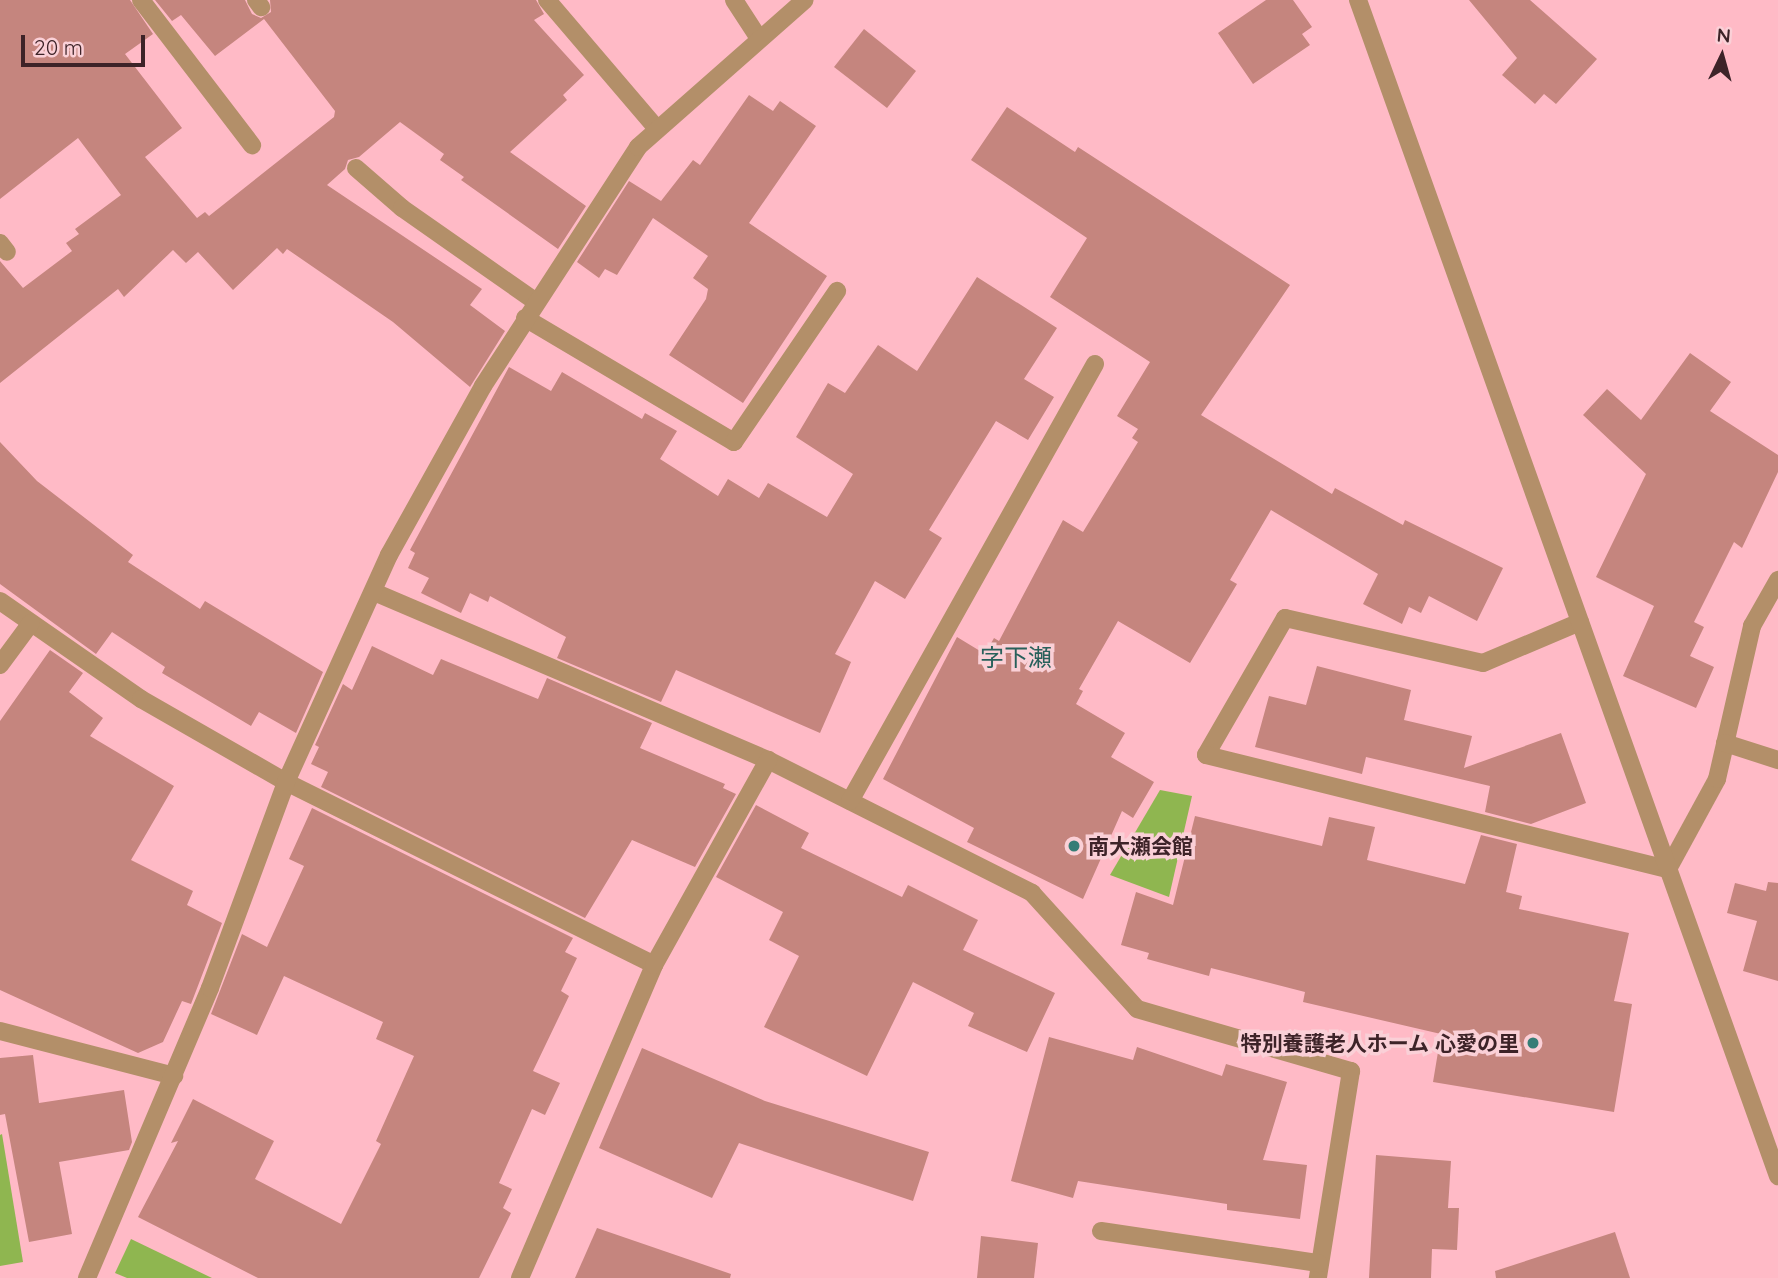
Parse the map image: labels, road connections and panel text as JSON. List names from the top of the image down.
{
  "districts": ["字下瀬"],
  "places": ["南大瀬会館", "特別養護老人ホーム 心愛の里"],
  "scale_bar": "20 m",
  "north": "top"
}
